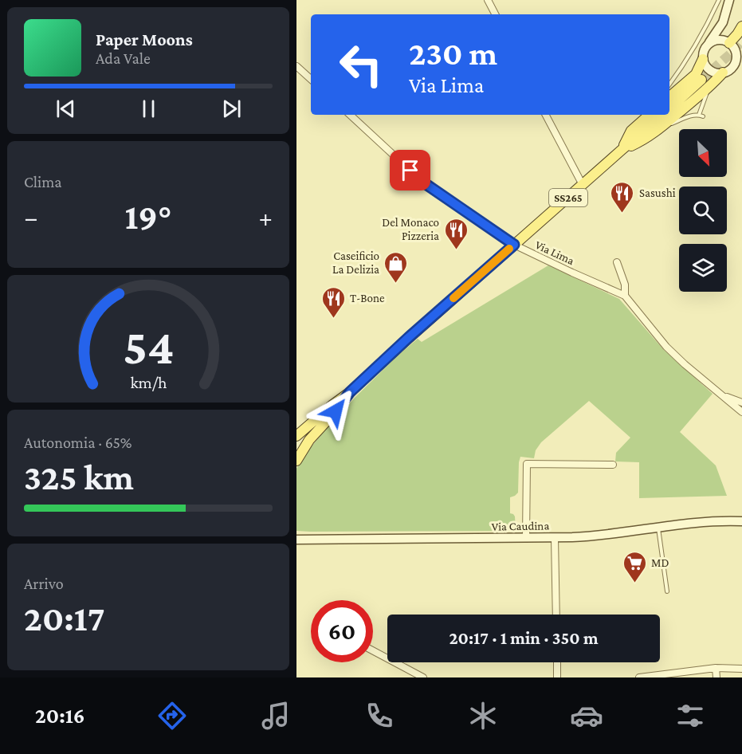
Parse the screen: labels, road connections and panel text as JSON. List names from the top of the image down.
{
  "streets": {
    "main road": ["SS265", "Via Caudina"],
    "street": ["Via Lima"]
  },
  "crossings": [
    ["SS265", "Via Lima"]
  ],
  "places": {
    "restaurant": ["Sasushi", "Del Monaco Pizzeria", "T-Bone"],
    "shop": ["Caseificio La Delizia"],
    "supermarket": ["MD"]
  },
  "north": "bottom right",
  "page": {
    "turn": ["230 m", "Via Lima"],
    "song": ["Paper Moons", "Ada Vale"],
    "tile": [
      "Clima",
      ["Autonomia · 65%", "325 km"],
      ["Arrivo", "20:17"]
    ],
    "heat": ["−", "19°", "+"],
    "limit": "60",
    "trip": "20:17 · 1 min · 350 m",
    "tabs": "20:16",
    "gauge": ["54", "km/h"]
  }
}
